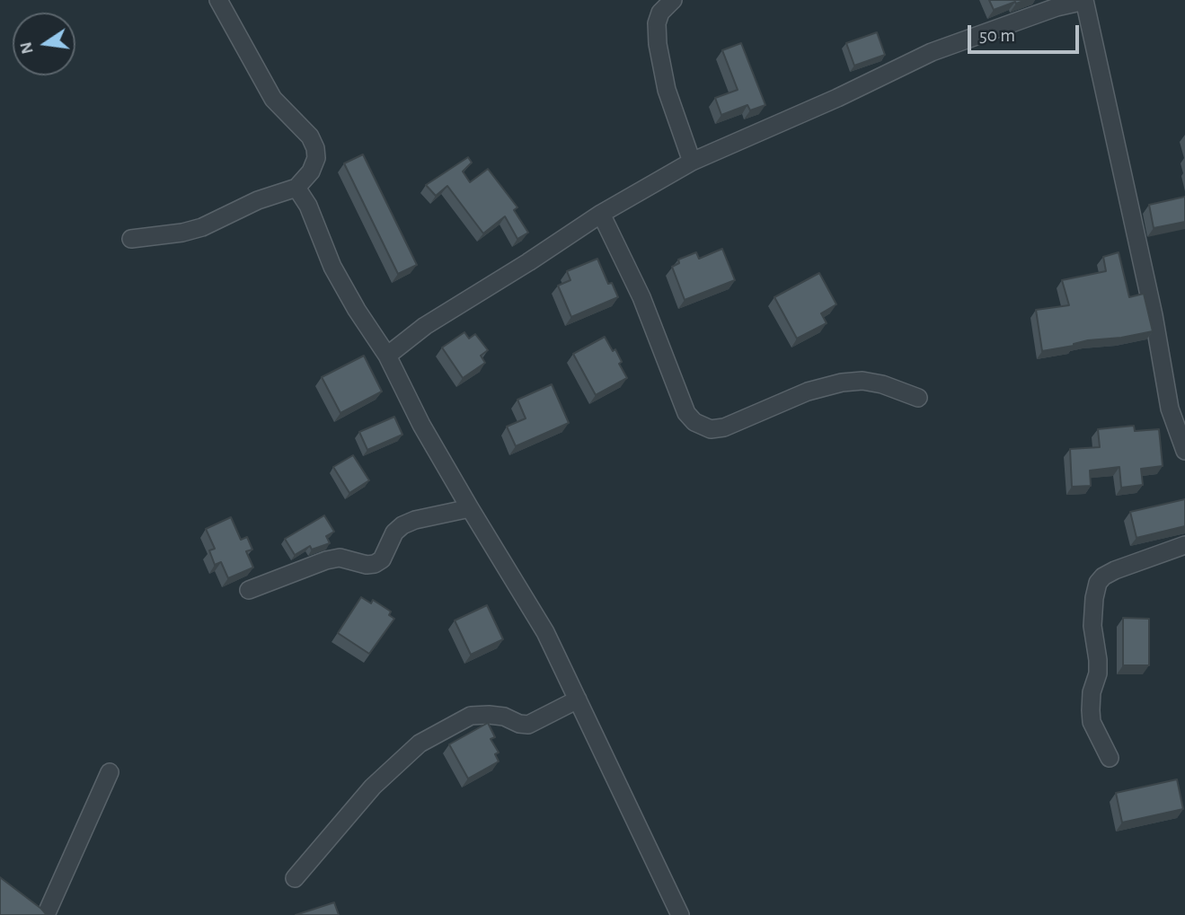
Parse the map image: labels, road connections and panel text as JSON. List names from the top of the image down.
{
  "scale_bar": "50 m",
  "north": "left"
}
